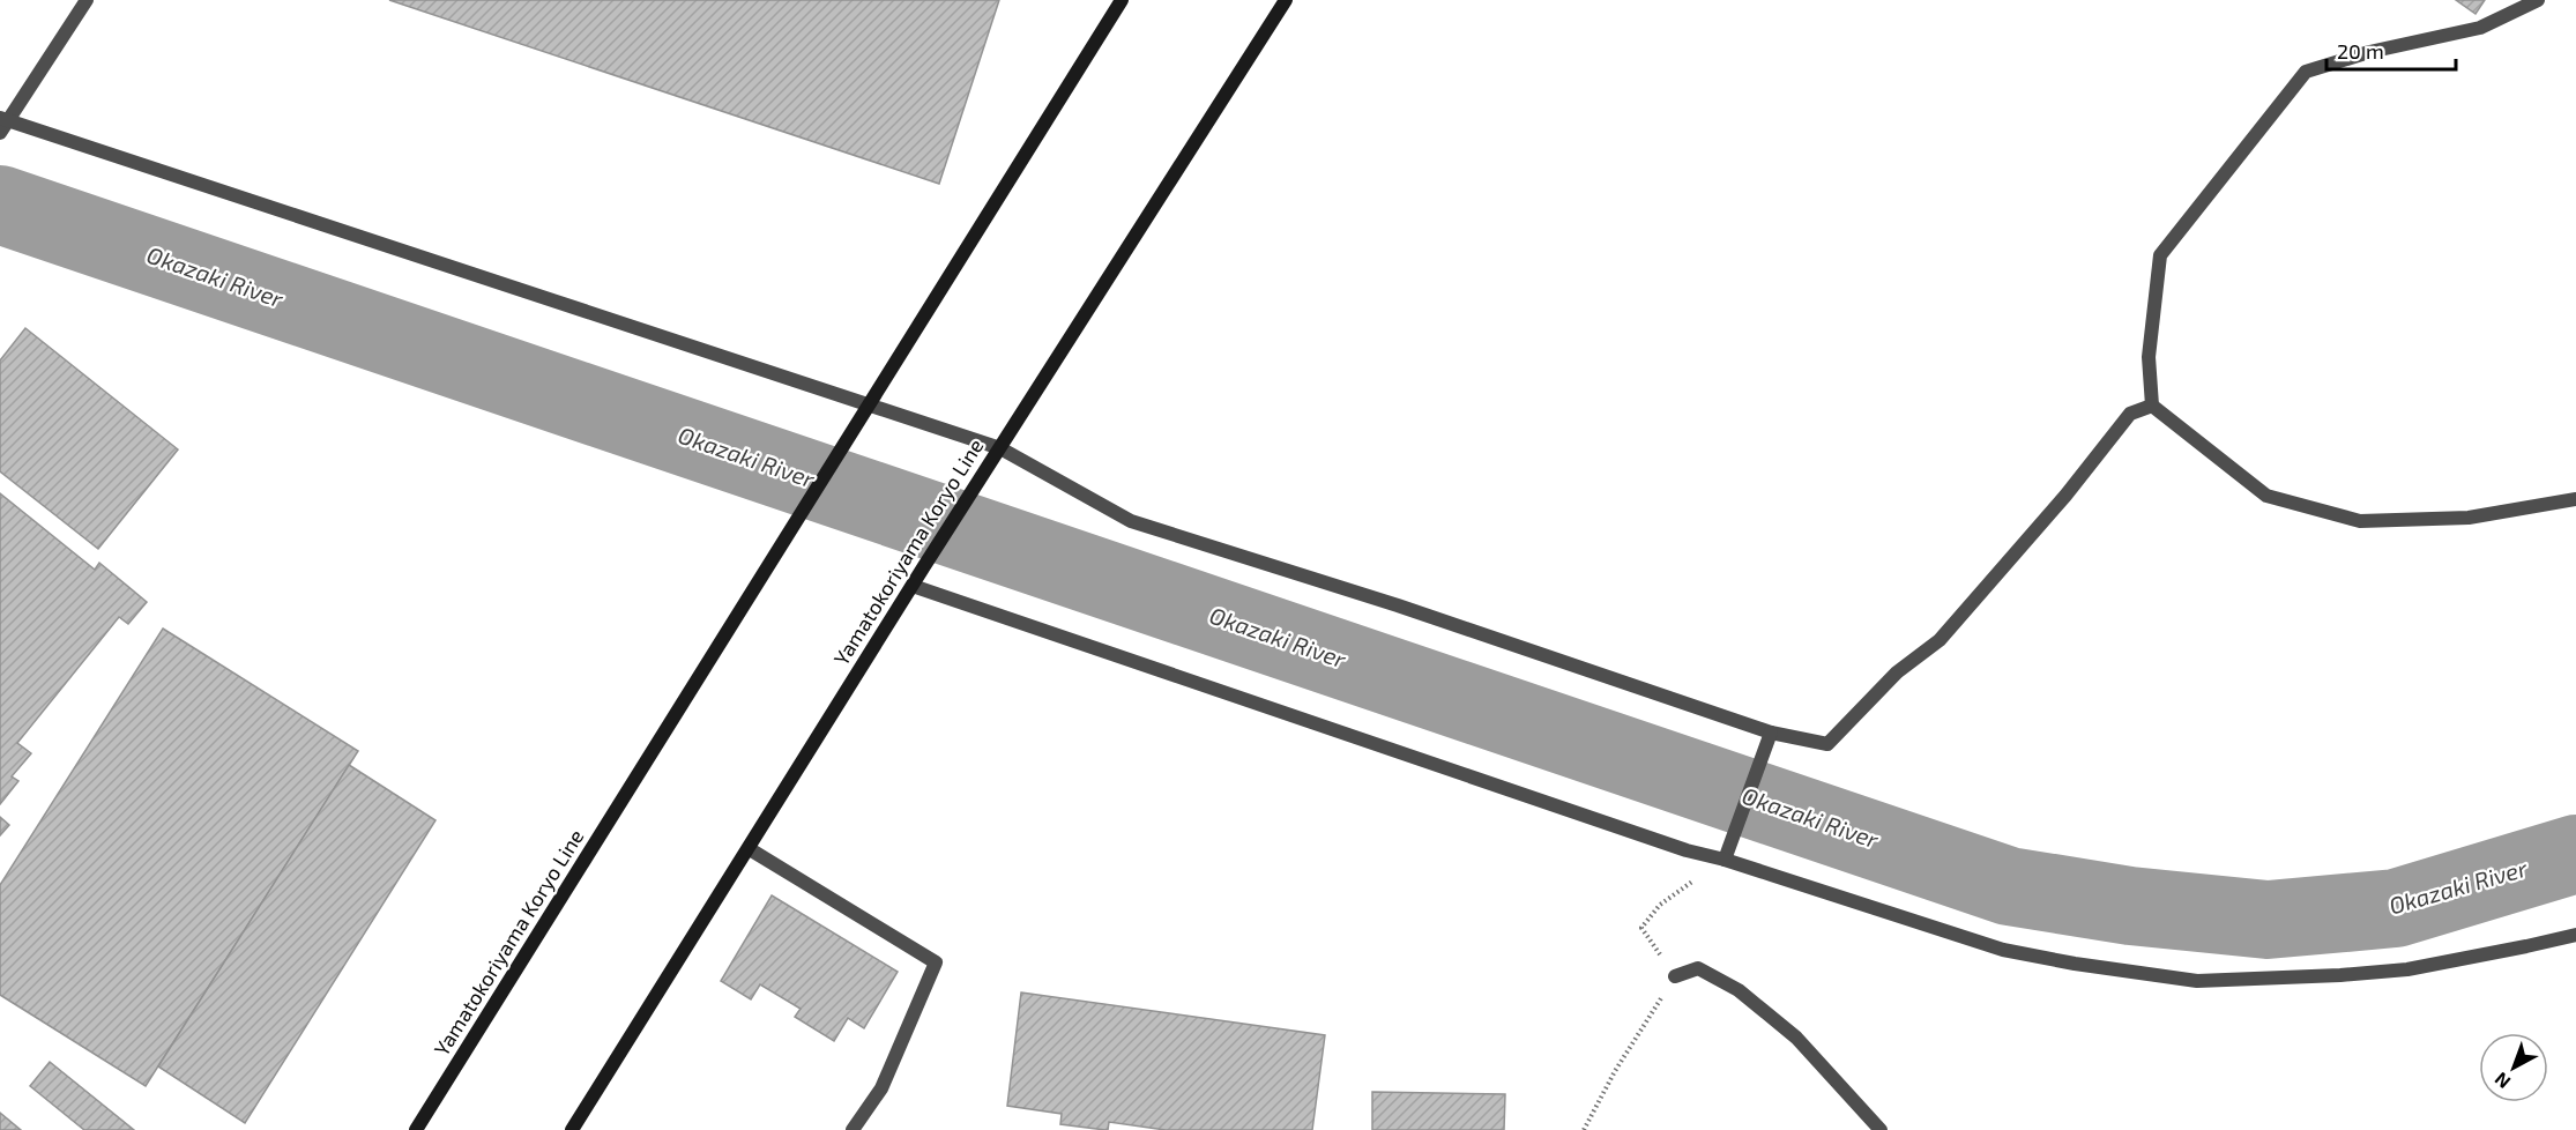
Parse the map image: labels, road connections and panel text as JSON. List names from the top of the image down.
{
  "streets": {
    "main road": ["Yamatokoriyama Koryo Line"]
  },
  "water": ["Okazaki River"],
  "scale_bar": "20 m",
  "north": "bottom left"
}
